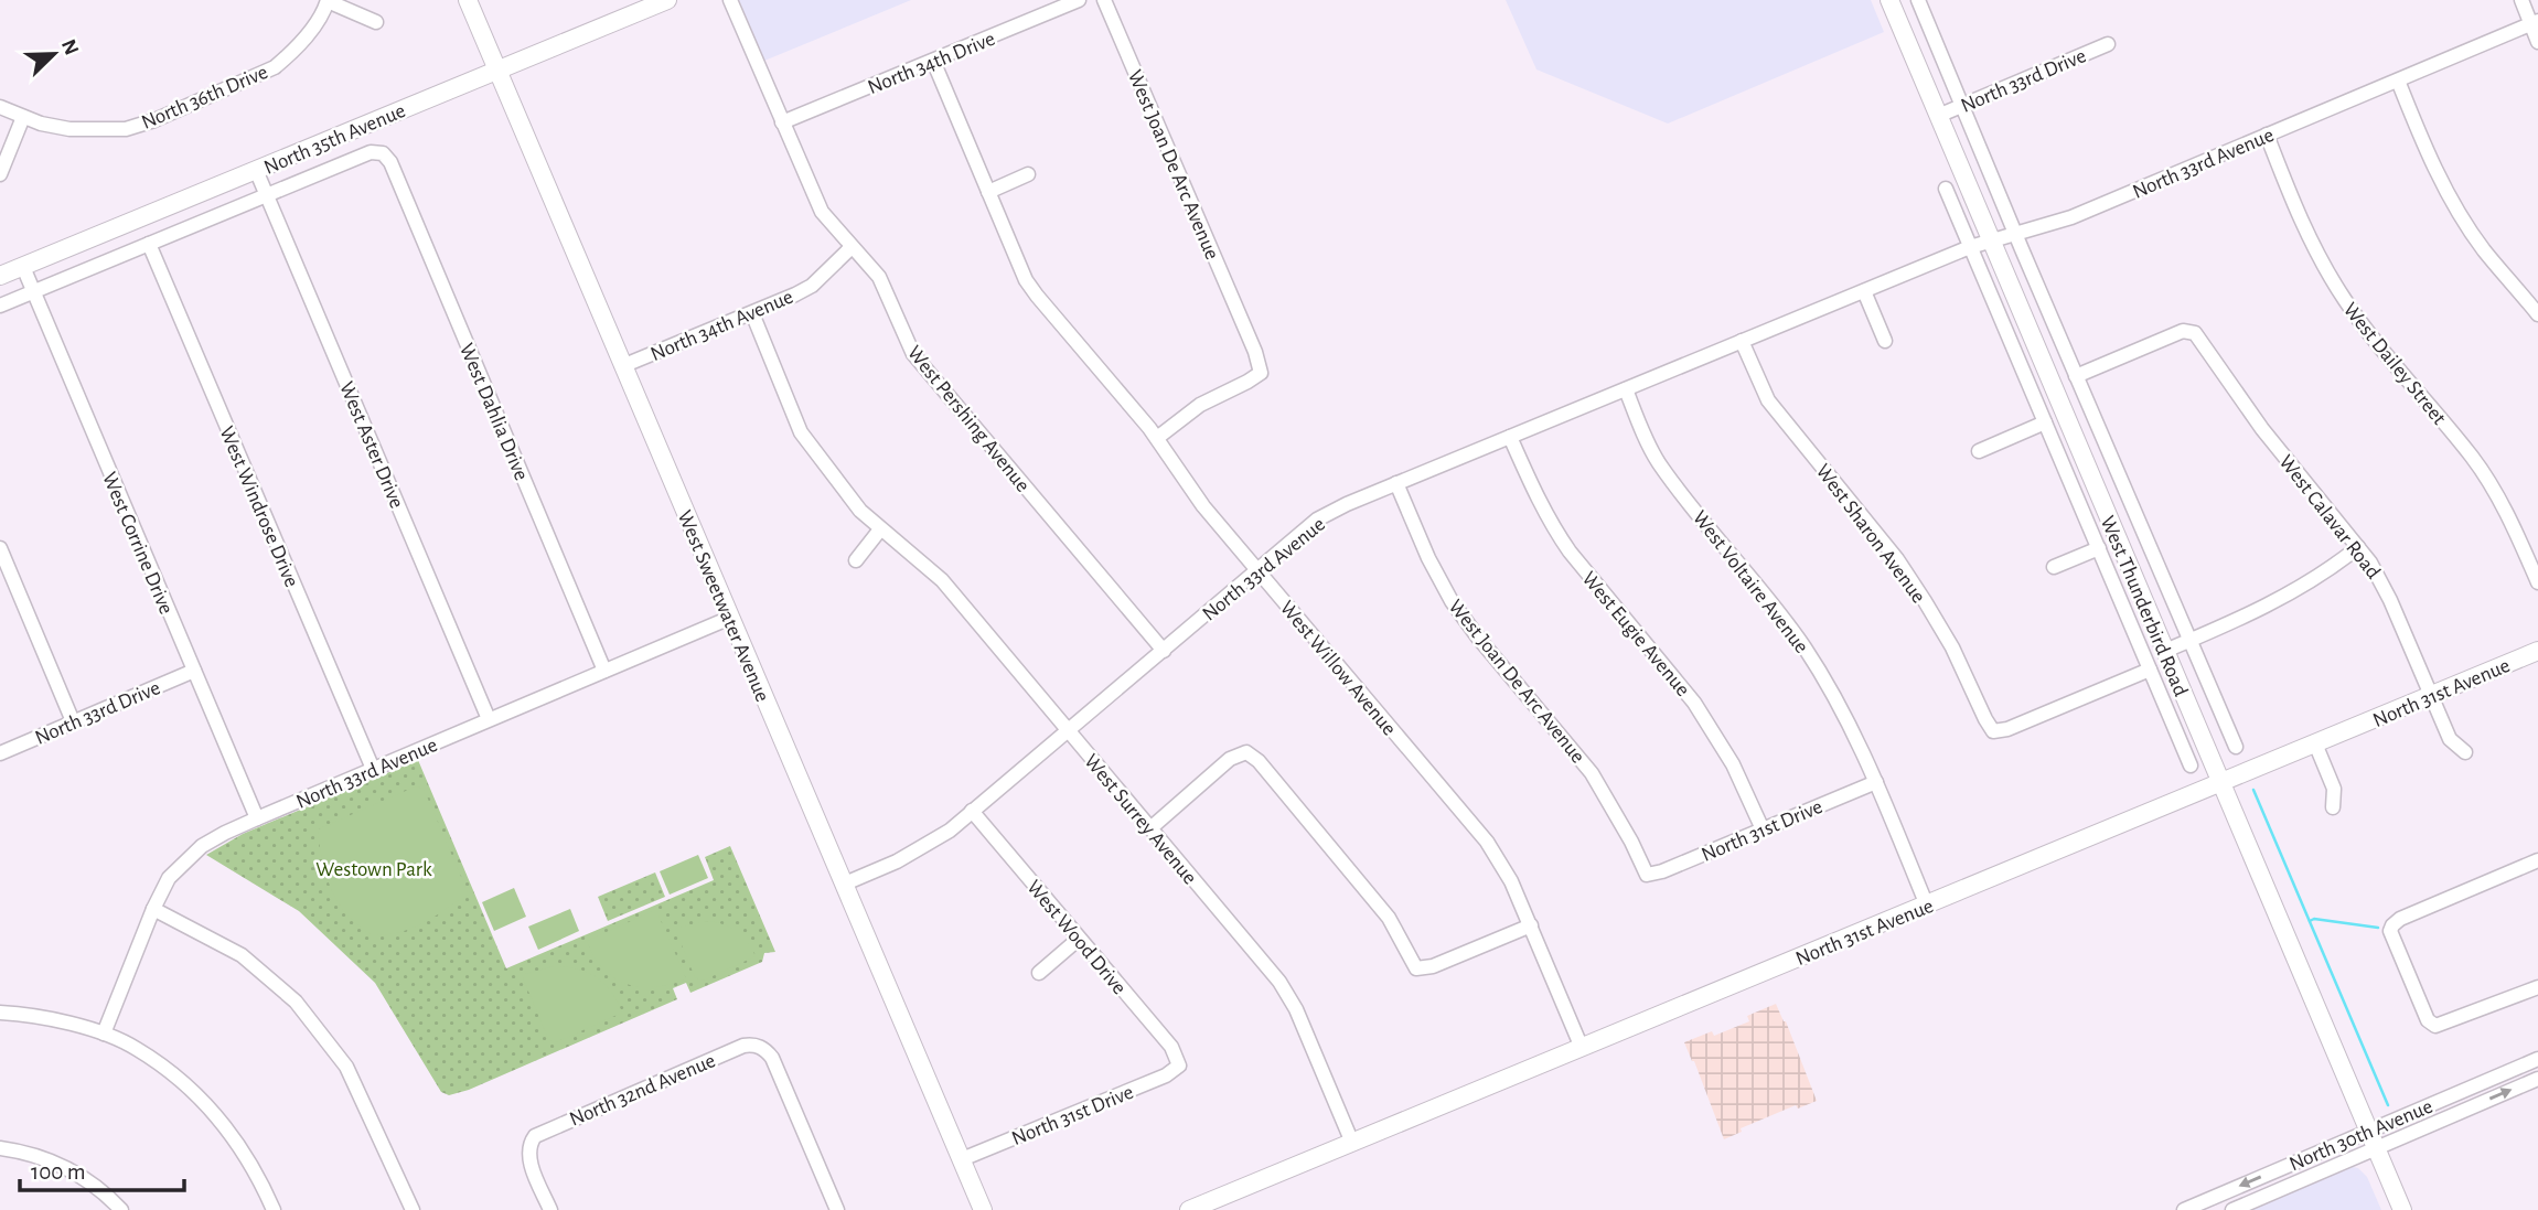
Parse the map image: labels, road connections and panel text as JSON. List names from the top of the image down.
{
  "streets": {
    "street": [
      "North 34th Drive",
      "North 33rd Drive",
      "North 36th Drive",
      "North 35th Avenue",
      "North 33rd Avenue",
      "West Joan De Arc Avenue",
      "North 34th Avenue",
      "West Dailey Street",
      "West Dahlia Drive",
      "West Pershing Avenue",
      "West Aster Drive",
      "West Windrose Drive",
      "West Calavar Road",
      "West Sharon Avenue",
      "West Corrine Drive",
      "West Voltaire Avenue",
      "West Sweetwater Avenue",
      "West Thunderbird Road",
      "West Eugie Avenue",
      "West Willow Avenue",
      "North 31st Avenue",
      "West Surrey Avenue",
      "North 31st Drive",
      "West Wood Drive",
      "North 32nd Avenue",
      "North 30th Avenue"
    ]
  },
  "crossings": [
    ["North 34th Drive", "West Pershing Avenue"],
    ["North 34th Drive", "West Willow Avenue"],
    ["North 33rd Drive", "West Corrine Drive"],
    ["North 33rd Drive", "West Thunderbird Road"],
    ["North 35th Avenue", "West Dahlia Drive"],
    ["North 35th Avenue", "West Aster Drive"],
    ["North 35th Avenue", "West Windrose Drive"],
    ["North 35th Avenue", "West Corrine Drive"],
    ["North 35th Avenue", "West Sweetwater Avenue"],
    ["North 33rd Avenue", "West Joan De Arc Avenue"],
    ["North 33rd Avenue", "West Dailey Street"],
    ["North 33rd Avenue", "West Dahlia Drive"],
    ["North 33rd Avenue", "West Pershing Avenue"],
    ["North 33rd Avenue", "West Aster Drive"],
    ["North 33rd Avenue", "West Windrose Drive"],
    ["North 33rd Avenue", "West Sharon Avenue"],
    ["North 33rd Avenue", "West Corrine Drive"],
    ["North 33rd Avenue", "West Voltaire Avenue"],
    ["North 33rd Avenue", "West Sweetwater Avenue"],
    ["North 33rd Avenue", "West Thunderbird Road"],
    ["North 33rd Avenue", "West Eugie Avenue"],
    ["North 33rd Avenue", "West Willow Avenue"],
    ["North 33rd Avenue", "West Surrey Avenue"],
    ["North 33rd Avenue", "West Wood Drive"],
    ["West Joan De Arc Avenue", "West Willow Avenue"],
    ["West Joan De Arc Avenue", "North 31st Drive"],
    ["North 34th Avenue", "West Pershing Avenue"],
    ["North 34th Avenue", "West Sweetwater Avenue"],
    ["North 34th Avenue", "West Surrey Avenue"],
    ["West Calavar Road", "West Thunderbird Road"],
    ["West Calavar Road", "North 31st Avenue"],
    ["West Sharon Avenue", "West Thunderbird Road"],
    ["West Voltaire Avenue", "North 31st Avenue"],
    ["West Voltaire Avenue", "North 31st Drive"],
    ["West Sweetwater Avenue", "North 31st Drive"],
    ["West Thunderbird Road", "North 31st Avenue"],
    ["West Thunderbird Road", "North 30th Avenue"],
    ["West Eugie Avenue", "North 31st Drive"],
    ["West Willow Avenue", "North 31st Avenue"],
    ["North 31st Avenue", "West Surrey Avenue"],
    ["North 31st Drive", "West Wood Drive"]
  ],
  "parks": ["Westown Park"],
  "scale_bar": "100 m",
  "north": "top right"
}
